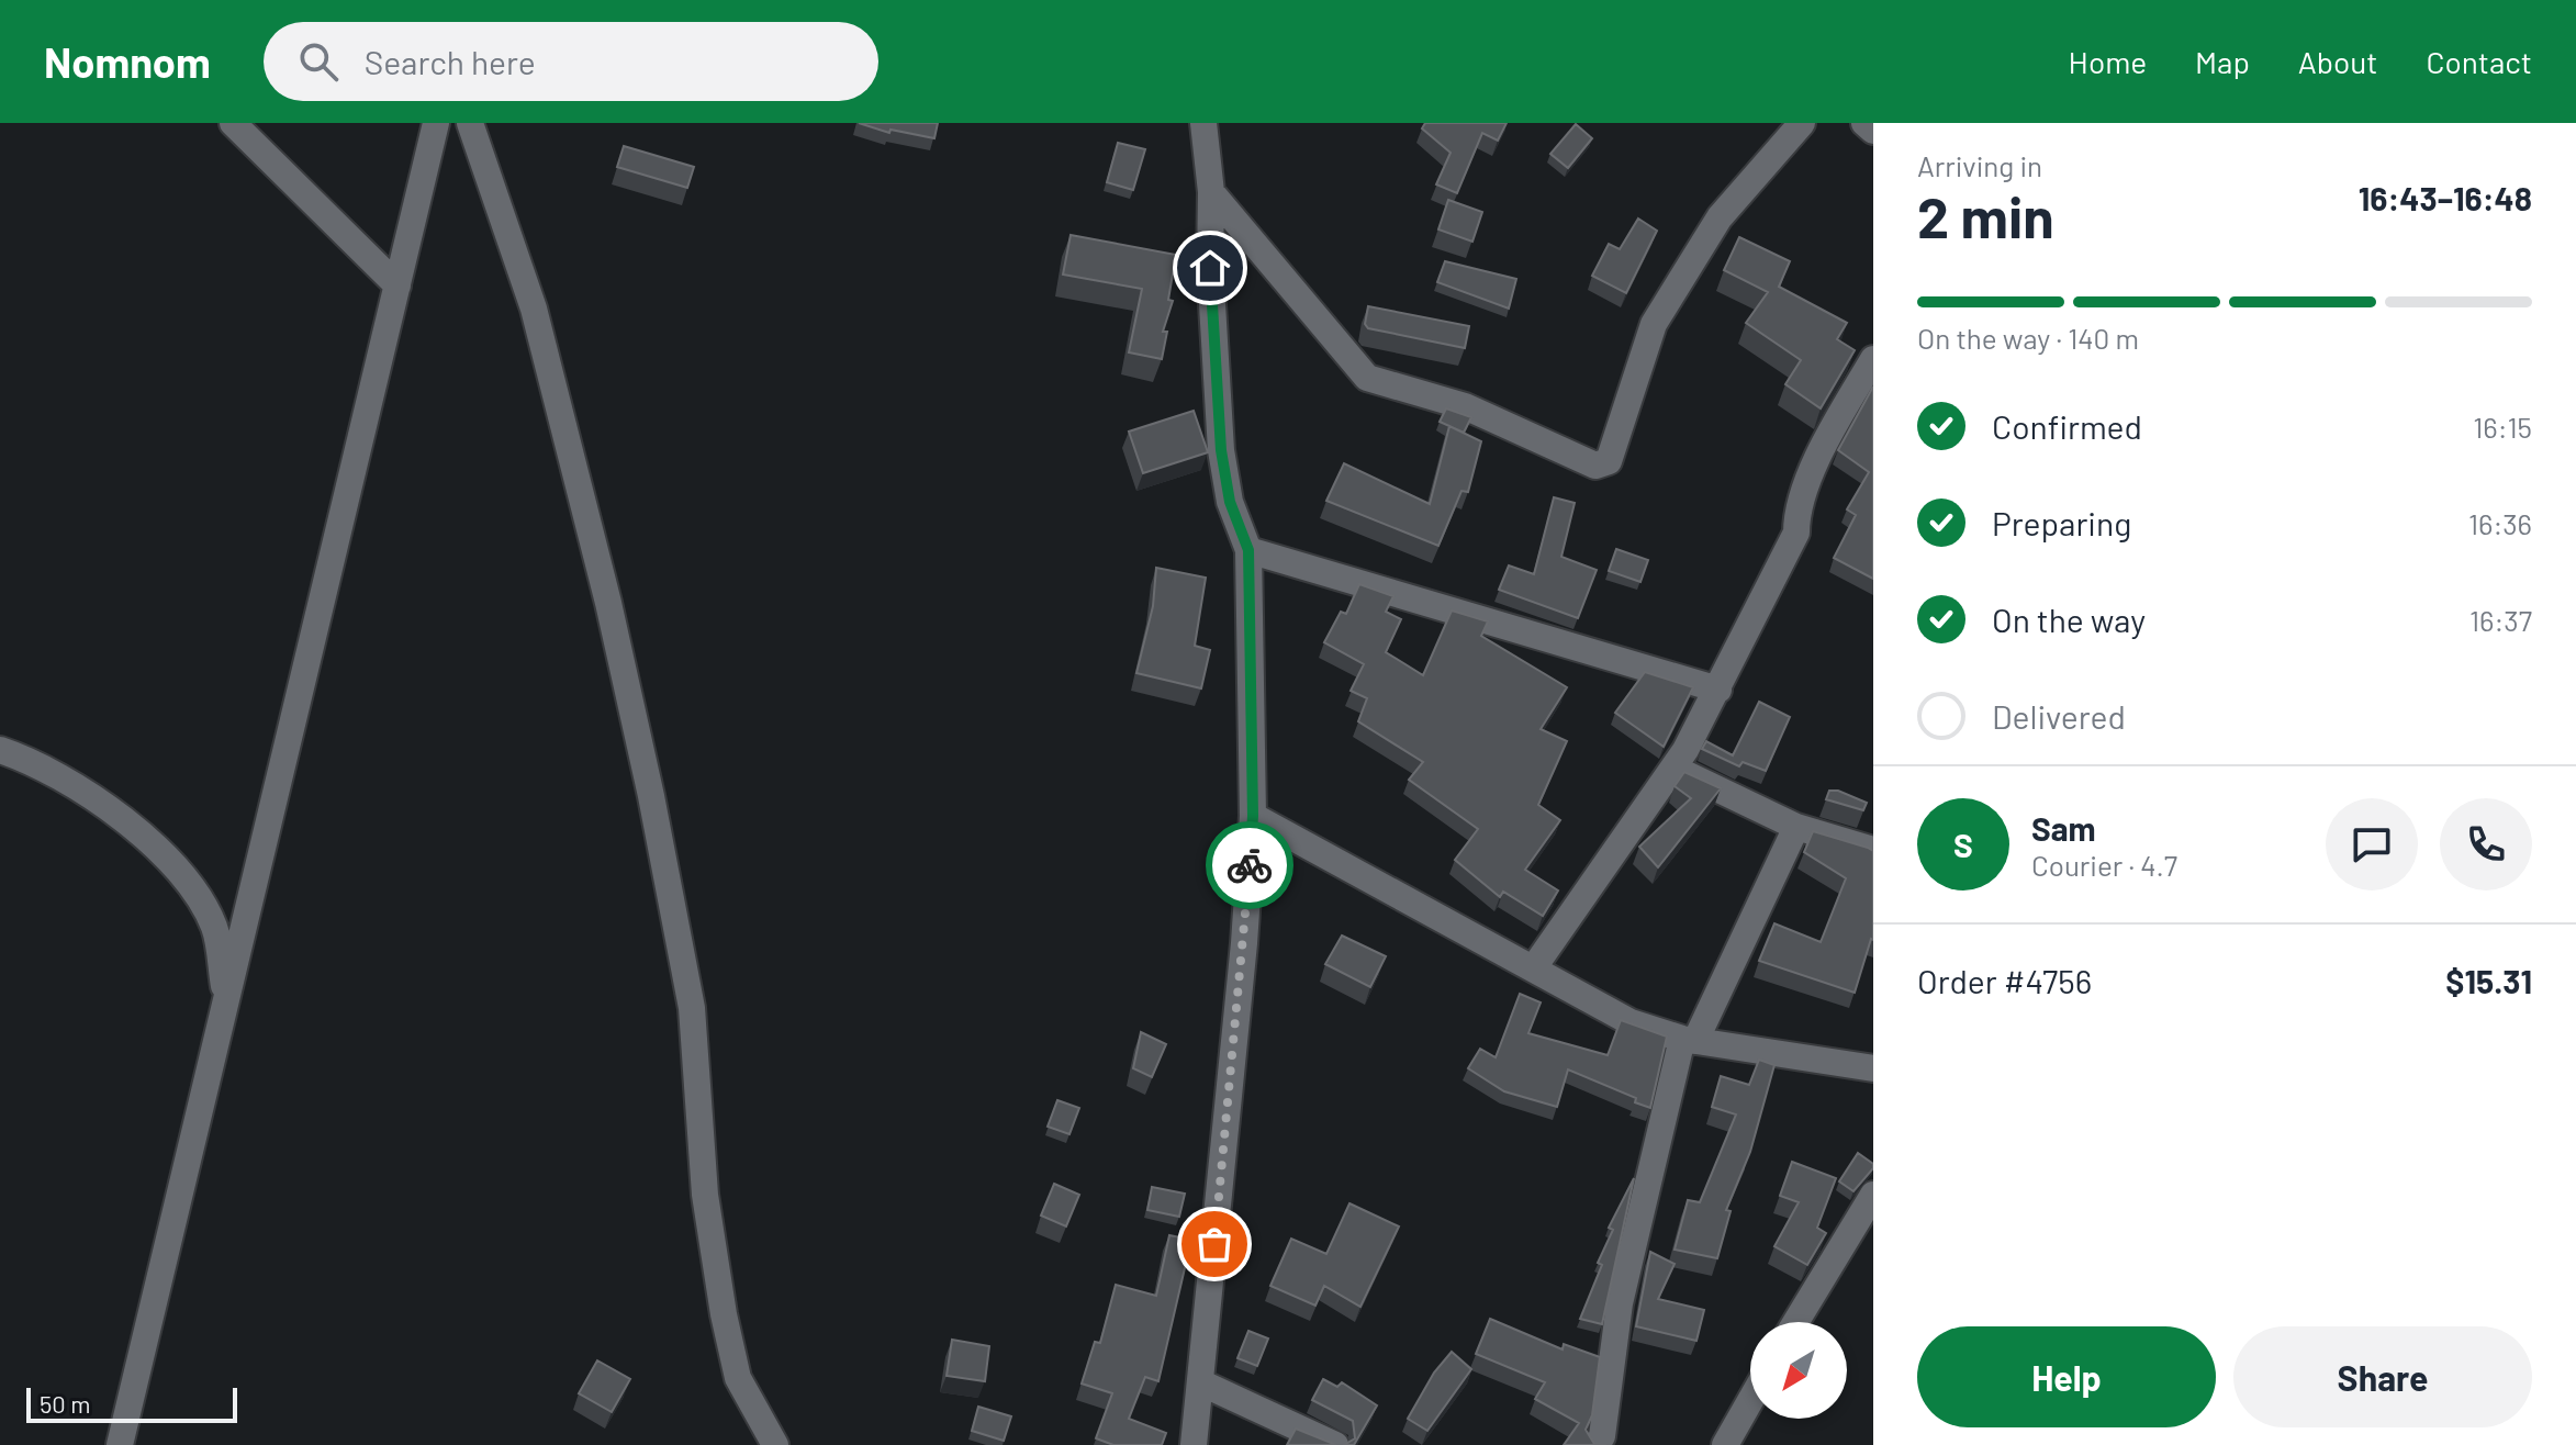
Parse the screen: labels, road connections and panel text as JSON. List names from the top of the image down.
{
  "scale_bar": "50 m",
  "north": "bottom left",
  "page": {
    "header": "Nomnom",
    "search": "Search here",
    "nav": [
      "Home",
      "Map",
      "About",
      "Contact"
    ],
    "heading": ["2 min", "Arriving in", "16:43–16:48"],
    "panel": [
      "Sam",
      "Courier · 4.7",
      "Order #4756",
      "$15.31"
    ],
    "bar": "On the way · 140 m",
    "list": [
      ["Confirmed", "16:15"],
      ["Preparing", "16:36"],
      ["On the way", "16:37"],
      "Delivered"
    ],
    "round": "S",
    "buttons": ["Help", "Share"],
    "scale": "50 m"
  }
}
